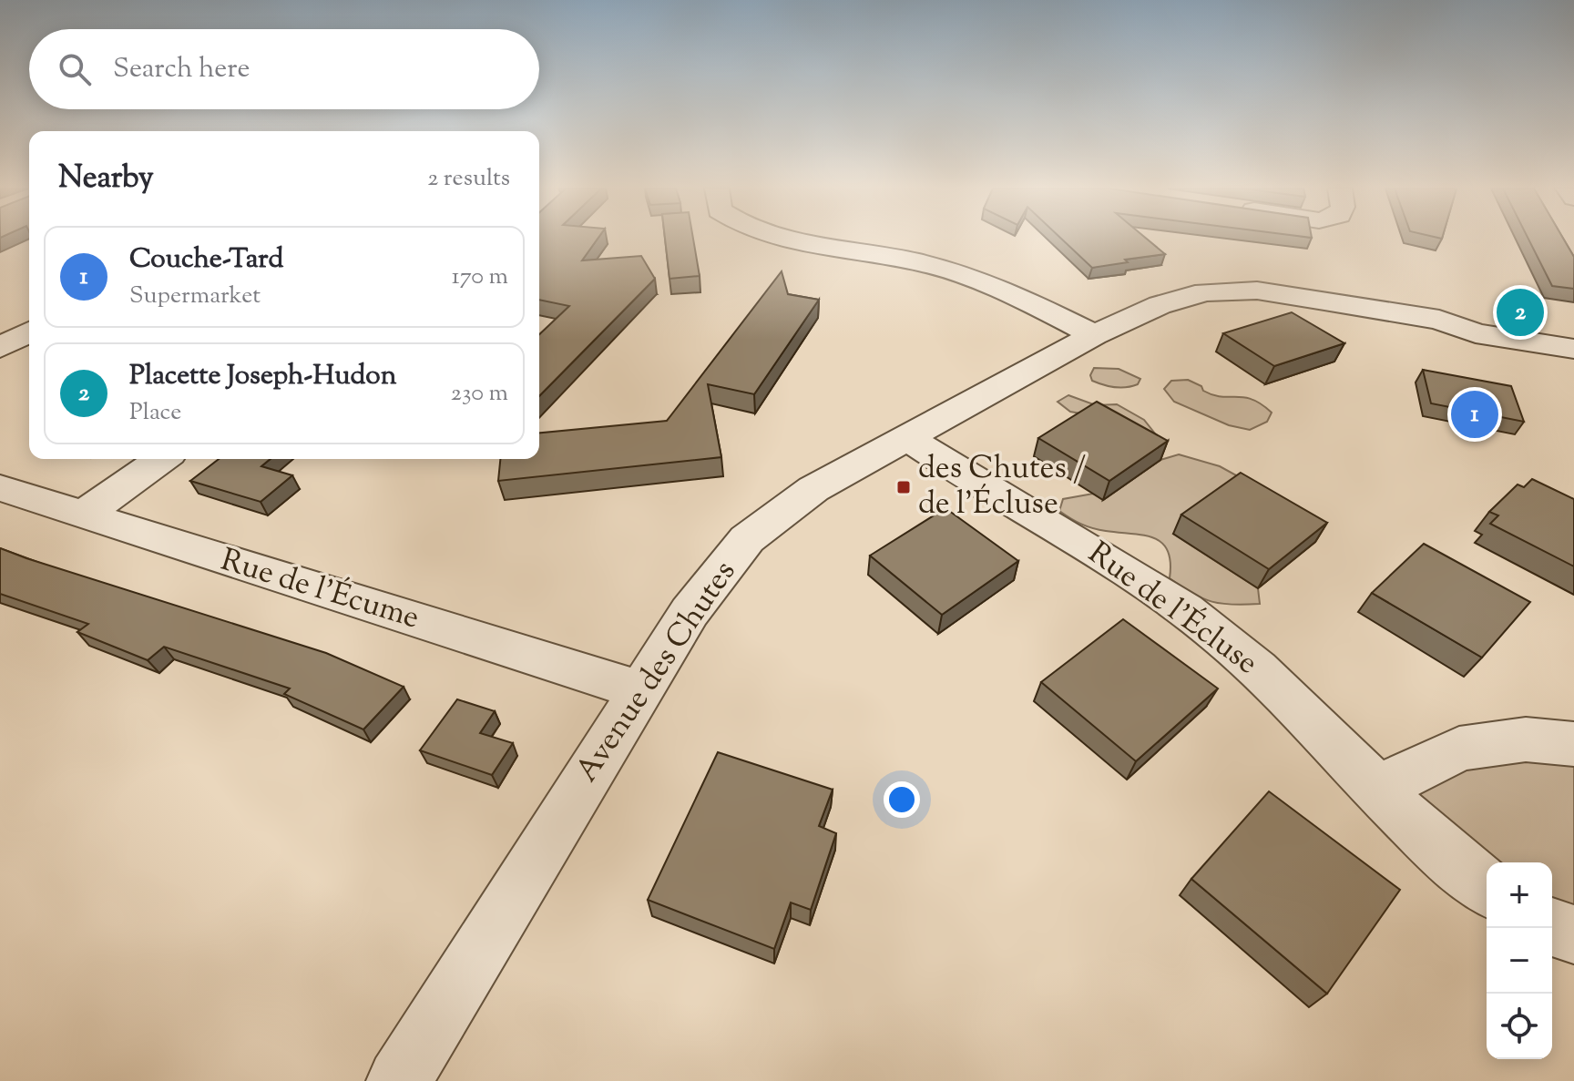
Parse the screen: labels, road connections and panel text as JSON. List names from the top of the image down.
{
  "streets": {
    "street": ["Rue de l'Écume", "Rue de l'Écluse", "Avenue des Chutes"]
  },
  "crossings": [
    ["Rue de l'Écume", "Avenue des Chutes"],
    ["Rue de l'Écluse", "Avenue des Chutes"]
  ],
  "places": {
    "transit": ["des Chutes / de l'Écluse"]
  },
  "page": {
    "search": "Search here",
    "heading": ["Nearby", "2 results"],
    "list": [
      {
        "mark": "1",
        "name": "Couche-Tard",
        "note": "Supermarket",
        "value": "170 m"
      },
      {
        "mark": "2",
        "name": "Placette Joseph-Hudon",
        "note": "Place",
        "value": "230 m"
      }
    ],
    "pins": ["2", "1"],
    "map_buttons": ["+", "−"]
  }
}
